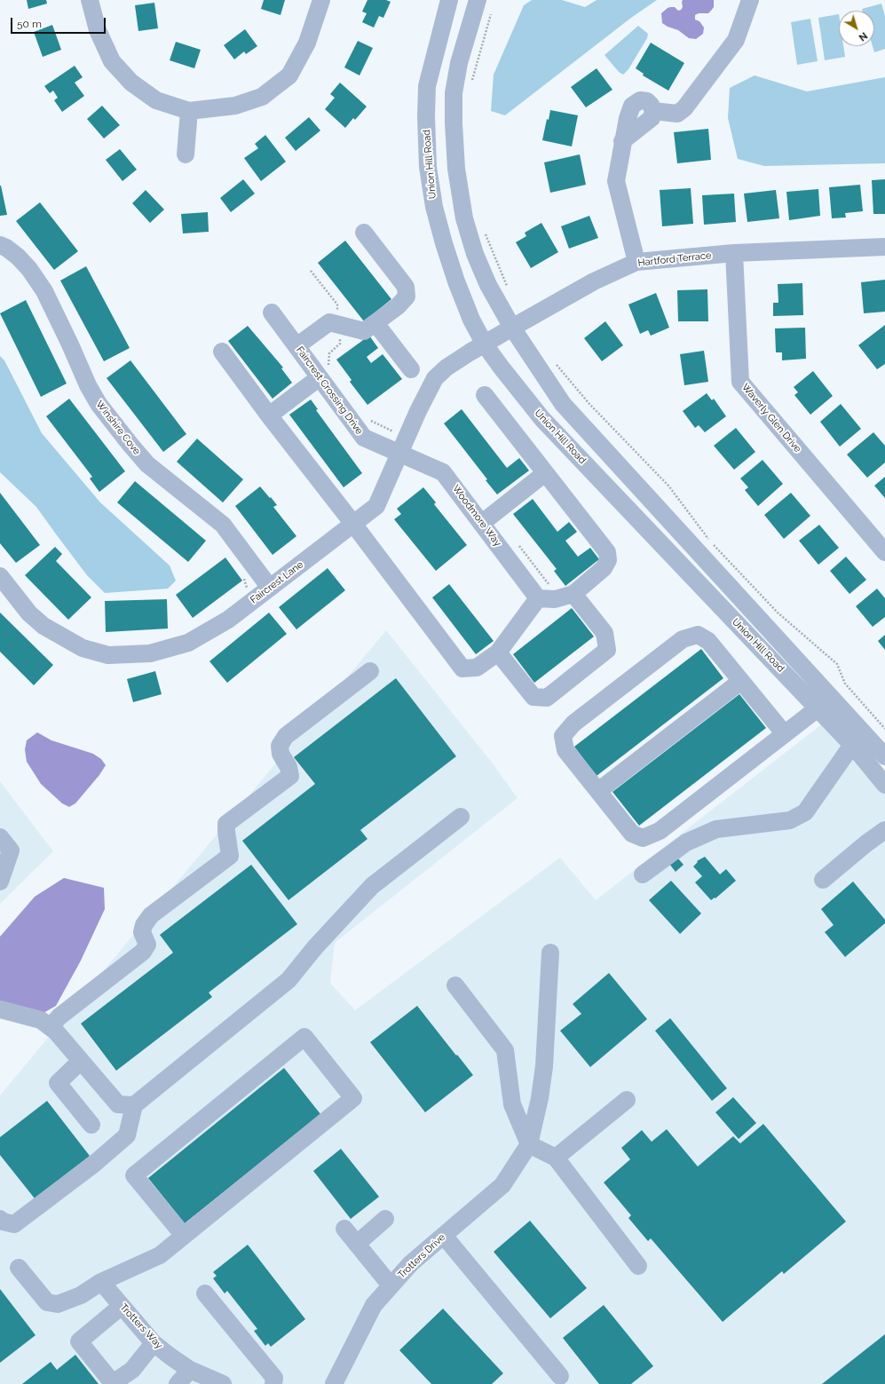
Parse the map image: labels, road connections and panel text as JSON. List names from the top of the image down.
{
  "streets": {
    "street": [
      "Union Hill Road",
      "Hartford Terrace",
      "Faircrest Crossing Drive",
      "Waverly Glen Drive",
      "Winshire Cove",
      "Woodmore Way",
      "Faircrest Lane",
      "Trotters Drive",
      "Trotters Way"
    ]
  },
  "crossings": [
    ["Union Hill Road", "Hartford Terrace"],
    ["Union Hill Road", "Faircrest Lane"],
    ["Hartford Terrace", "Waverly Glen Drive"],
    ["Hartford Terrace", "Faircrest Lane"],
    ["Faircrest Crossing Drive", "Woodmore Way"],
    ["Faircrest Crossing Drive", "Faircrest Lane"],
    ["Winshire Cove", "Faircrest Lane"],
    ["Woodmore Way", "Faircrest Lane"]
  ],
  "scale_bar": "50 m",
  "north": "bottom right"
}
